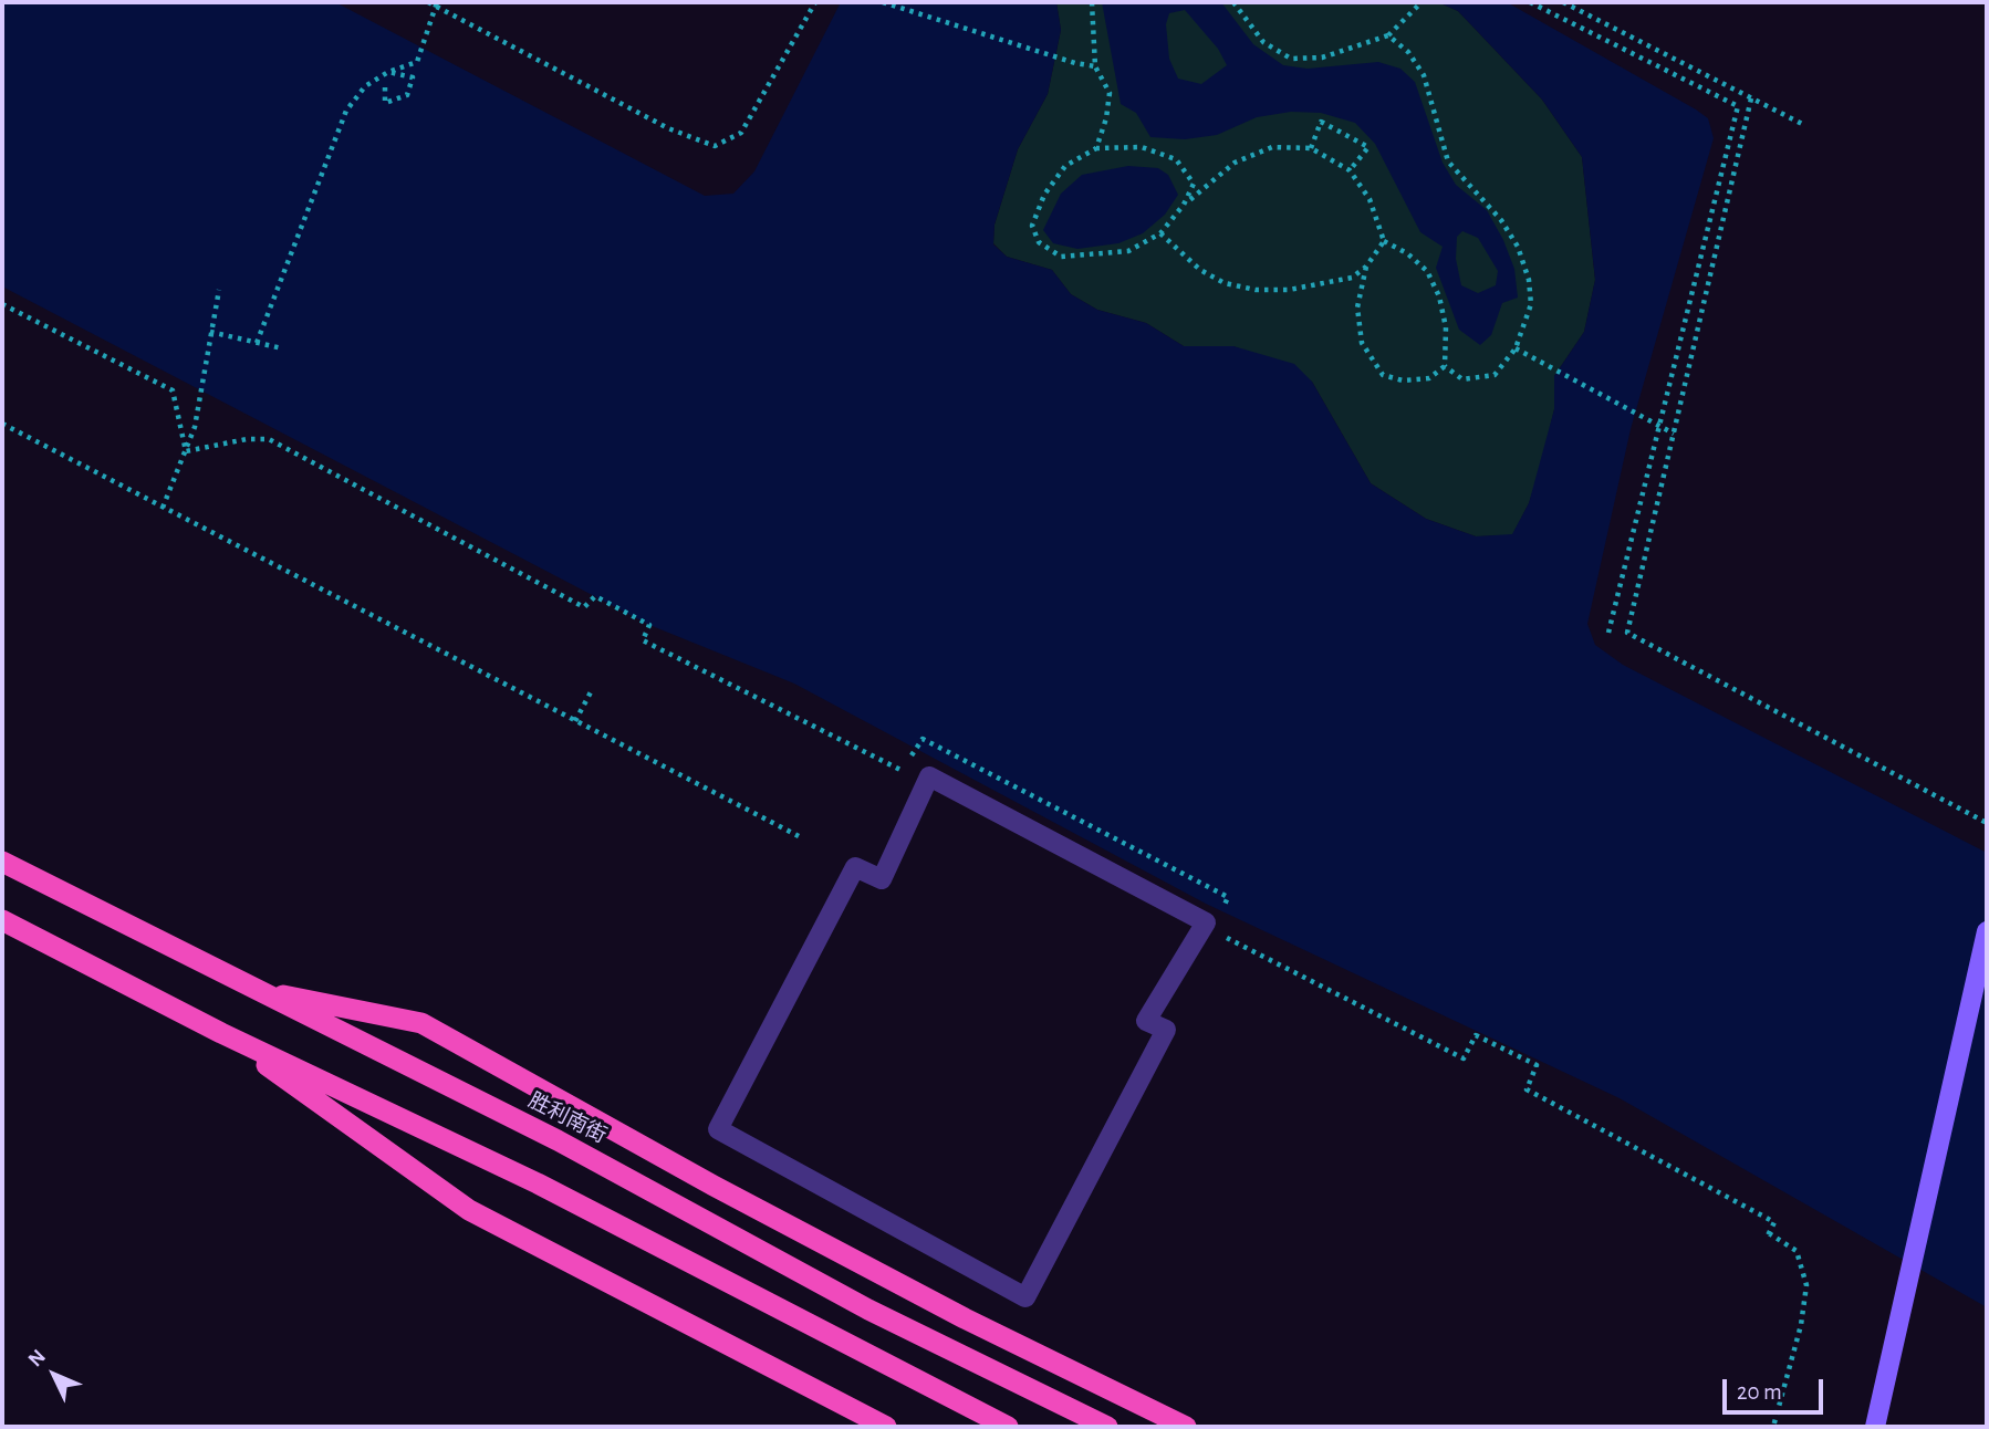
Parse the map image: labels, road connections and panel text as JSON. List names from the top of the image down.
{
  "streets": {
    "highway": ["胜利南街"]
  },
  "scale_bar": "20 m",
  "north": "top left"
}
